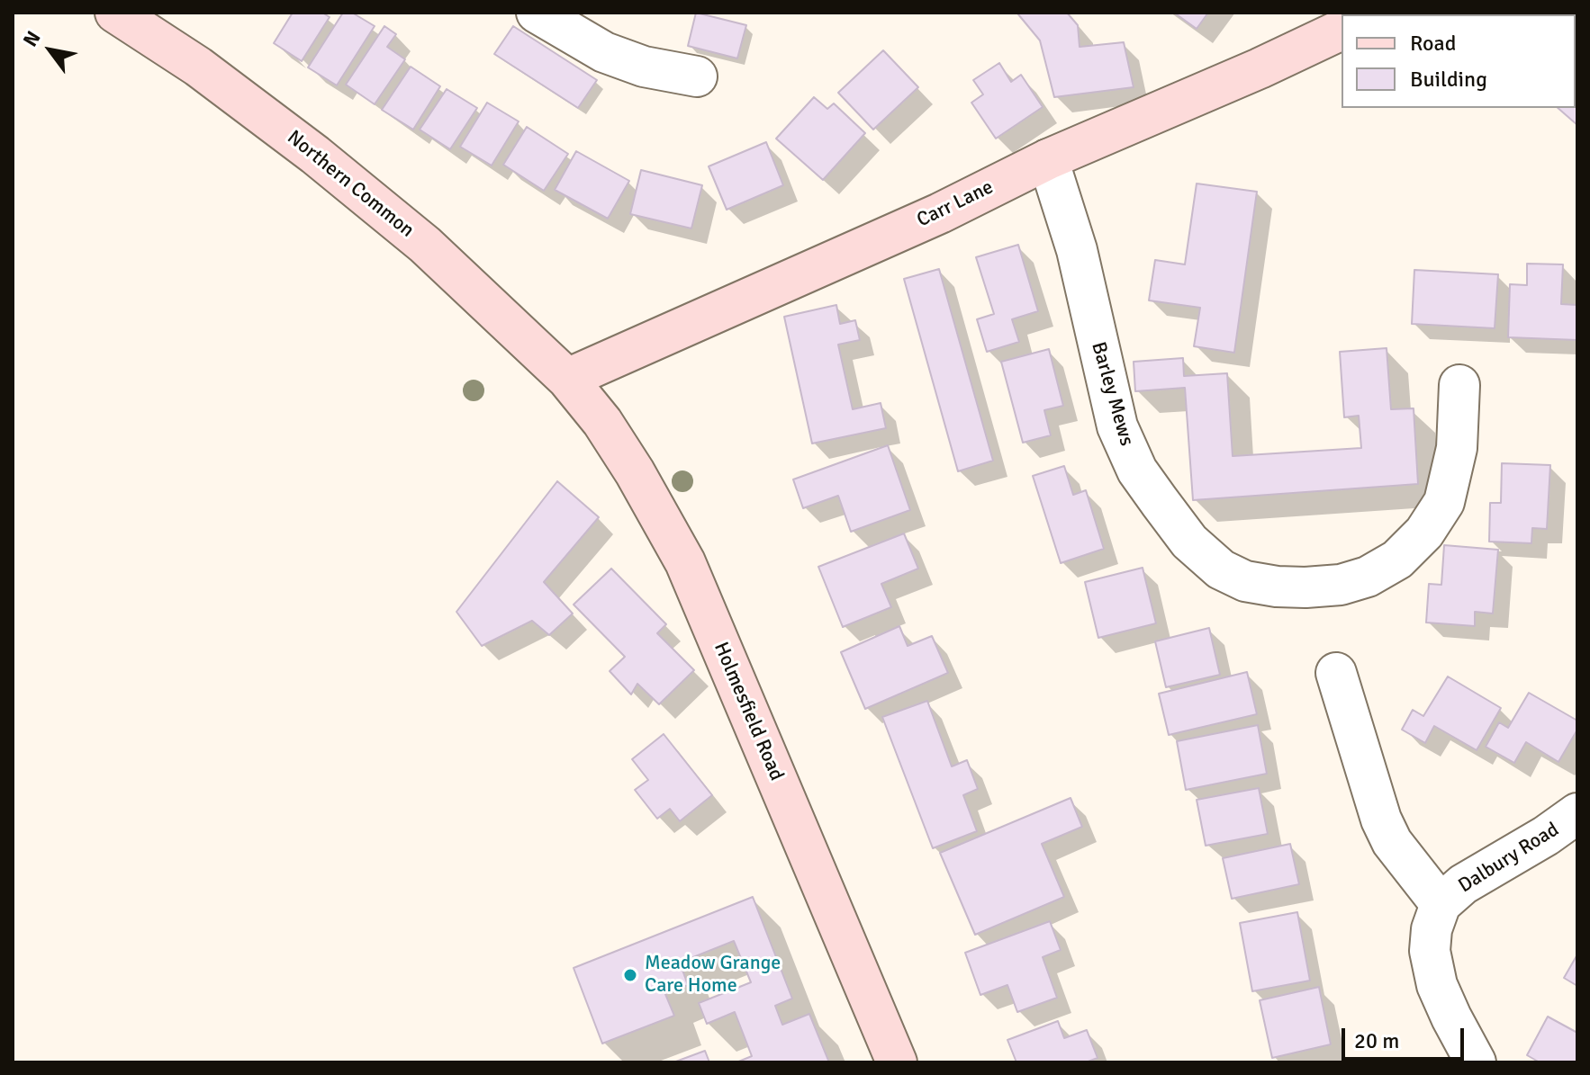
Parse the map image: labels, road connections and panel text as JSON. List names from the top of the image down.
{
  "streets": {
    "main road": ["Northern Common", "Carr Lane", "Holmesfield Road"],
    "street": ["Barley Mews", "Dalbury Road"]
  },
  "crossings": [
    ["Northern Common", "Carr Lane"],
    ["Northern Common", "Holmesfield Road"],
    ["Carr Lane", "Barley Mews"],
    ["Carr Lane", "Holmesfield Road"]
  ],
  "places": ["Meadow Grange Care Home"],
  "legend": ["Road", "Building"],
  "scale_bar": "20 m",
  "north": "top left"
}
